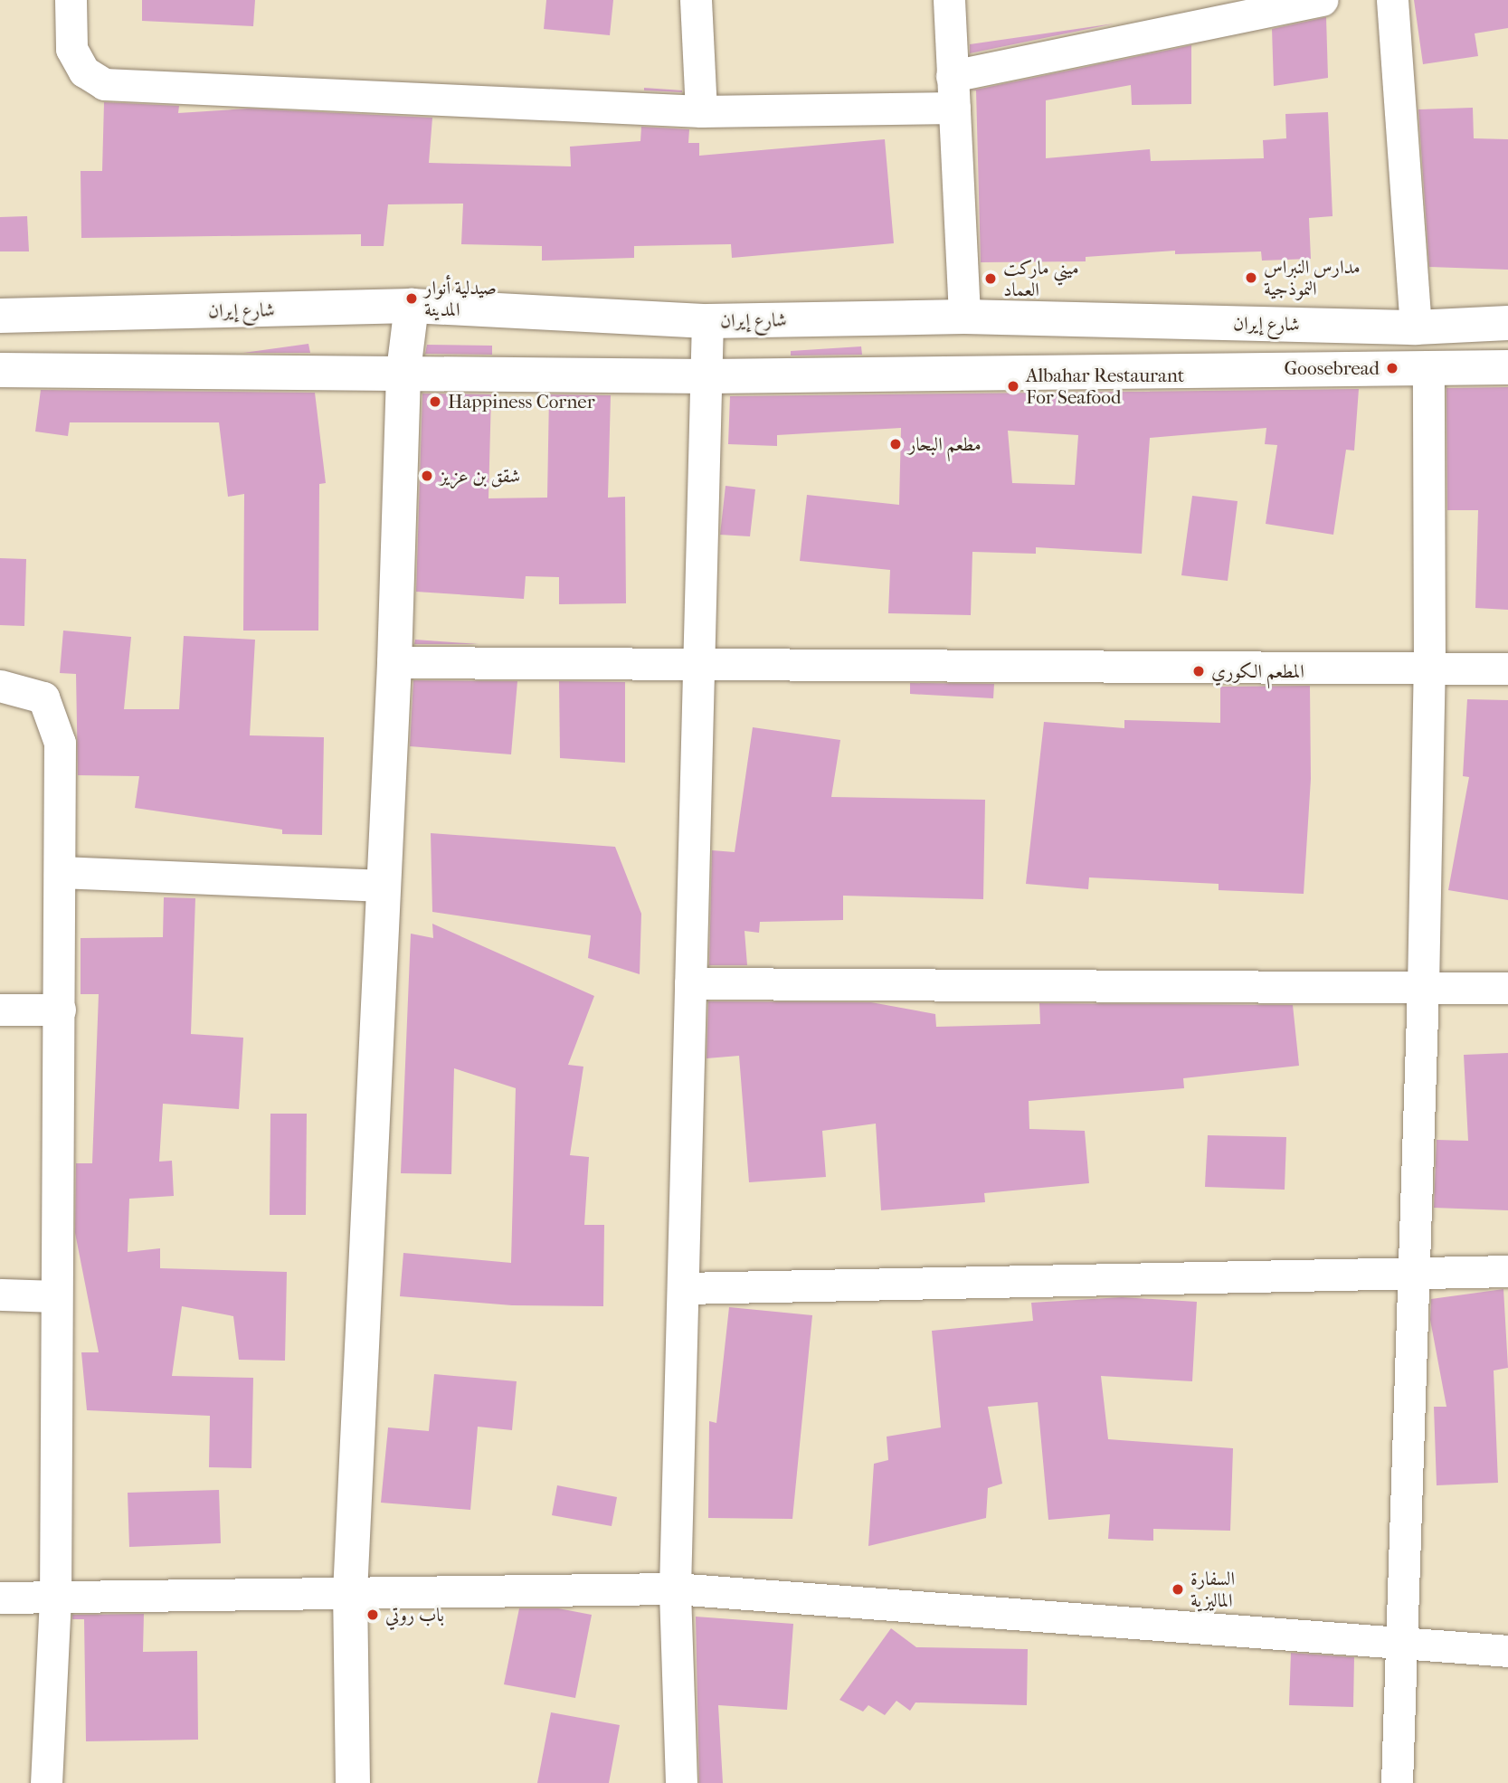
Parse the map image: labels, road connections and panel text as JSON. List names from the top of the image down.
{
  "streets": {
    "street": ["شارع إيران"]
  },
  "places": [
    "مدارس النبراس النموذجية",
    "ميني ماركت العماد",
    "صيدلية أنوار المدينة",
    "Goosebread",
    "Albahar Restaurant For Seafood",
    "Happiness Corner",
    "مطعم البحار",
    "شقق بن عزيز",
    "المطعم الكوري",
    "السفارة الماليزية",
    "باب روتي"
  ]
}
